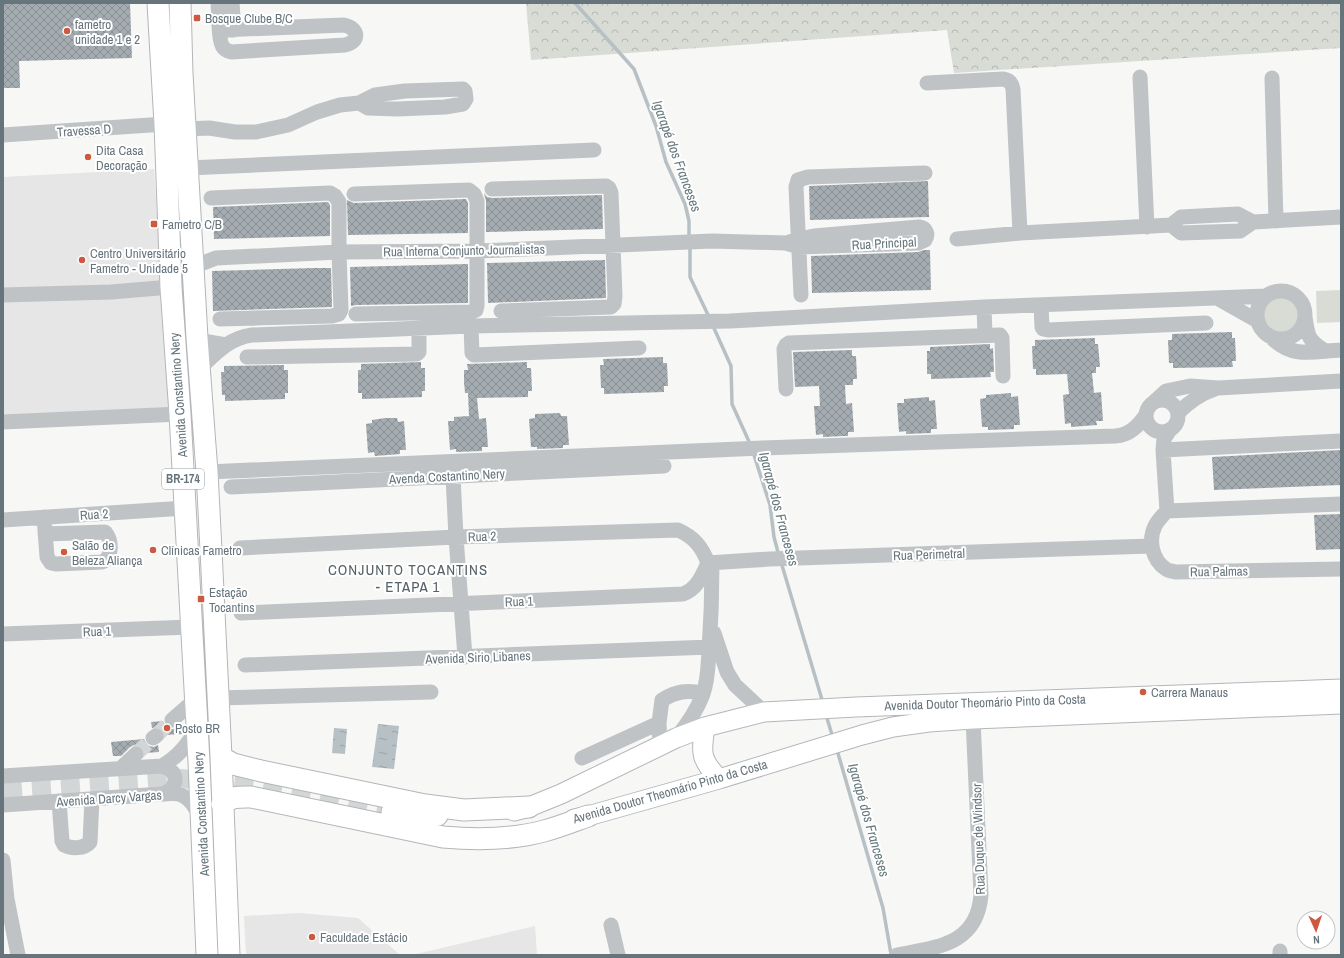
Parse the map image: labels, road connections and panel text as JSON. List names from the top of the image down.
{
  "streets": {
    "highway": ["Avenida Constantino Nery", "BR-174"],
    "main road": ["Avenida Doutor Theomário Pinto da Costa"],
    "street": [
      "Travessa D",
      "Rua Principal",
      "Rua Interna Conjunto Journalistas",
      "Avenda Costantino Nery",
      "Rua 2",
      "Rua Perimetral",
      "Rua Palmas",
      "Rua 1",
      "Avenida Sirio Libanes",
      "Avenida Darcy Vargas",
      "Rua Duque de Windsor"
    ]
  },
  "crossings": [
    ["Travessa D", "Avenida Constantino Nery"],
    ["Rua Principal", "Rua Interna Conjunto Journalistas"],
    ["Rua Interna Conjunto Journalistas", "Avenida Constantino Nery"],
    ["Avenida Constantino Nery", "Rua 2"],
    ["Avenida Constantino Nery", "Rua 1"],
    ["Avenida Constantino Nery", "Avenida Darcy Vargas"],
    ["Rua 2", "Rua Perimetral"],
    ["Rua 2", "Rua 1"],
    ["Rua Perimetral", "Rua Palmas"],
    ["Rua Perimetral", "Rua 1"],
    ["Avenida Doutor Theomário Pinto da Costa", "Rua Duque de Windsor"]
  ],
  "districts": ["CONJUNTO TOCANTINS - ETAPA 1"],
  "water": ["Igarapé dos Franceses"],
  "places": {
    "transit": ["Bosque Clube B/C", "Fametro C/B", "Estação Tocantins"],
    "other": [
      "fametro unidade 1 e 2",
      "Dita Casa Decoração",
      "Centro Universitário Fametro - Unidade 5",
      "Clínicas Fametro",
      "Salão de Beleza Aliança",
      "Carrera Manaus",
      "Posto BR",
      "Faculdade Estácio"
    ]
  },
  "north": "bottom"
}
